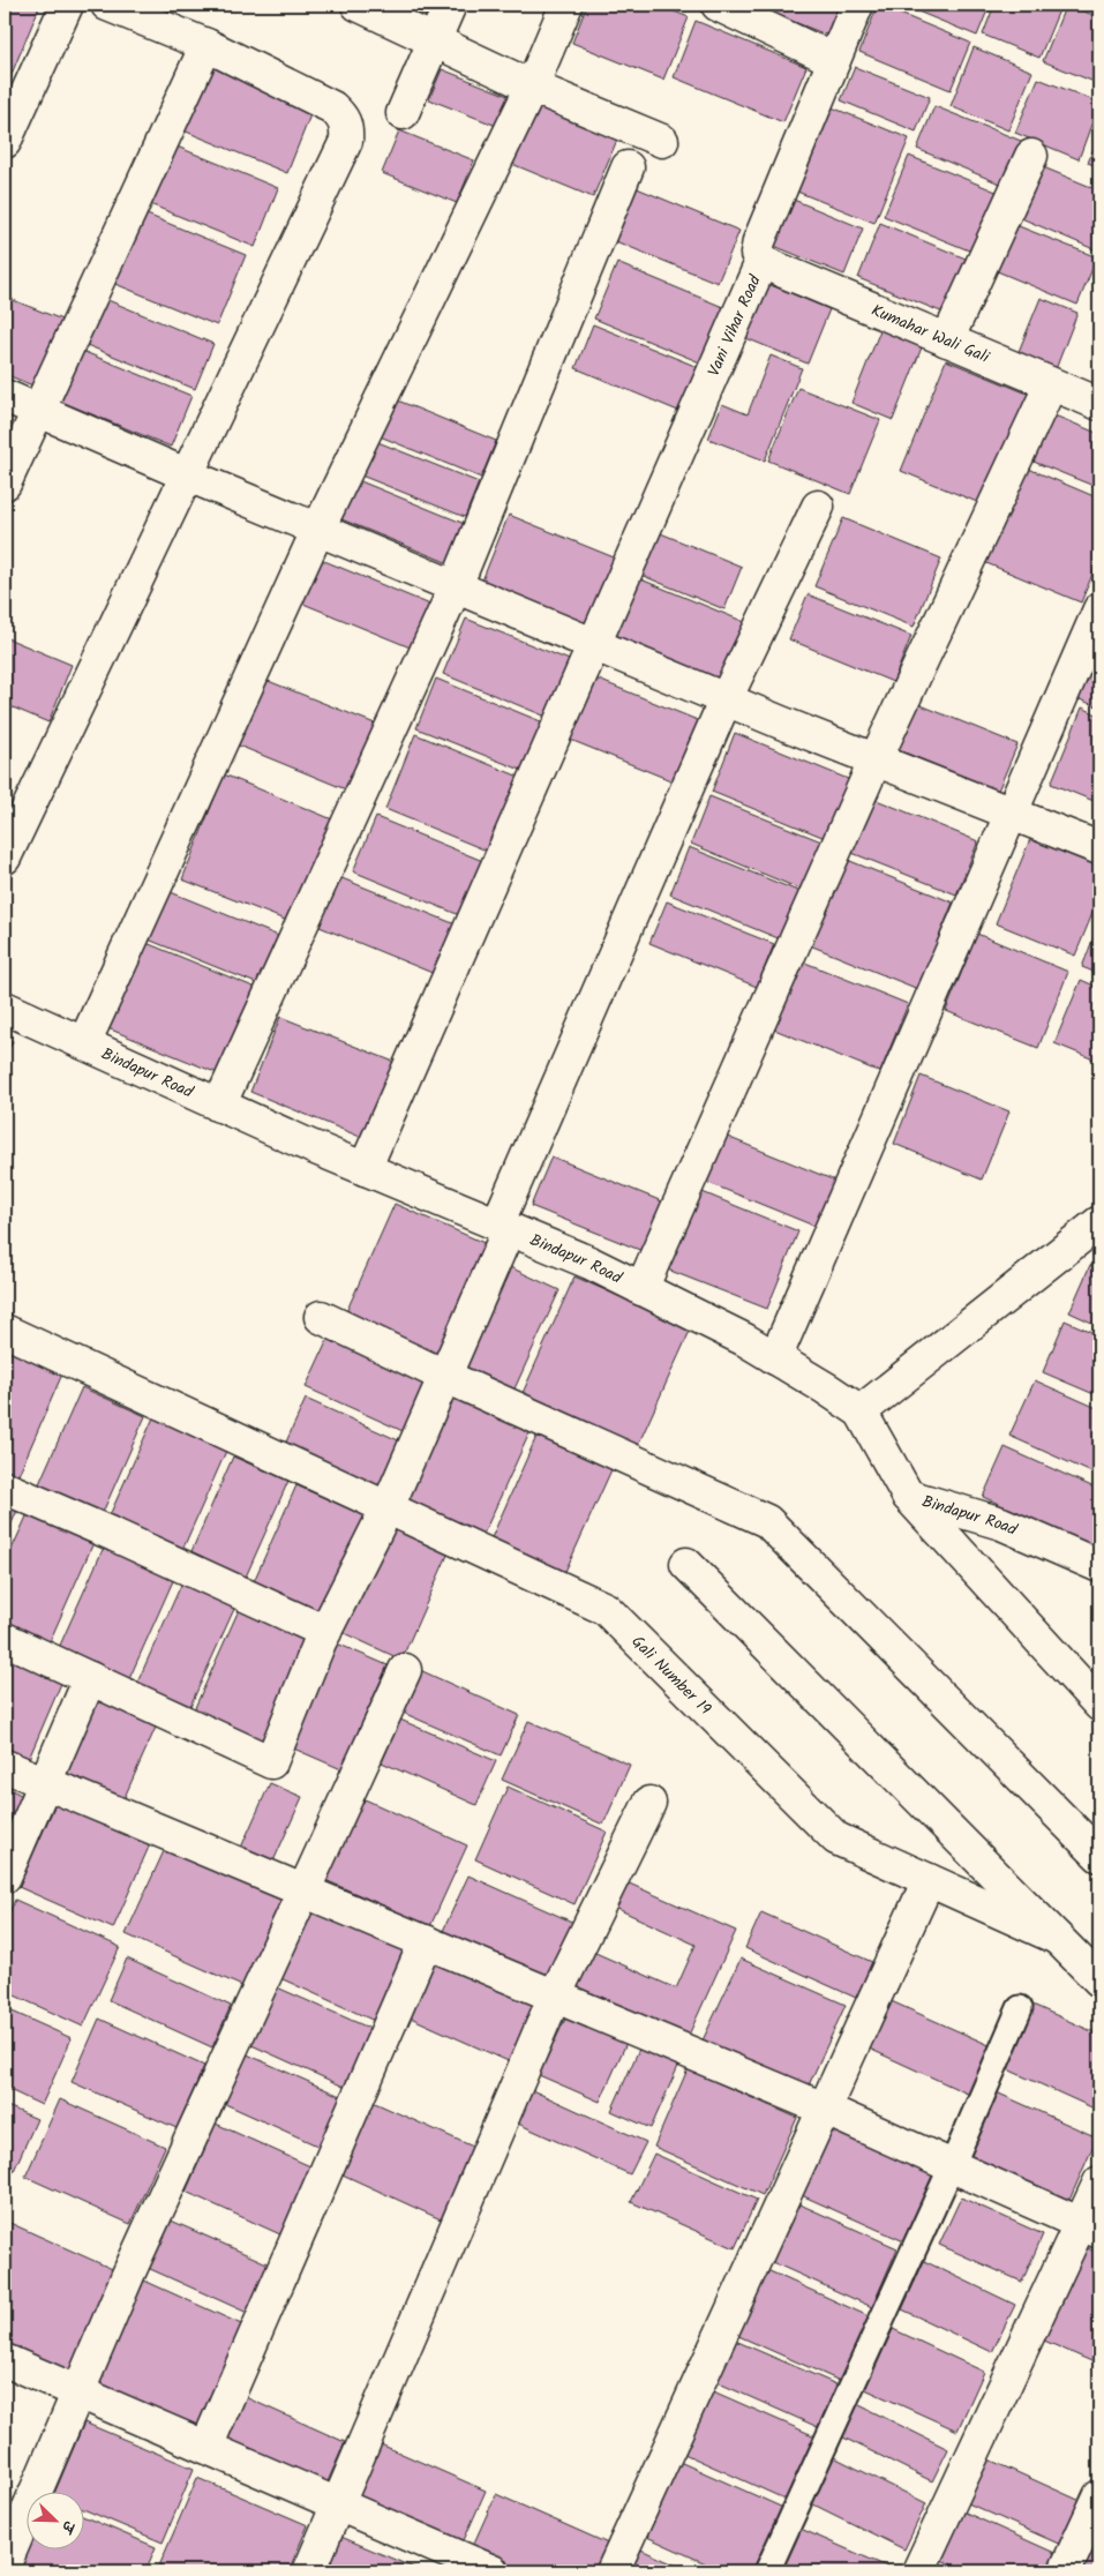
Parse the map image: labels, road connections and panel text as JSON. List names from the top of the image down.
{
  "streets": {
    "street": [
      "Vani Vihar Road",
      "Kumahar Wali Gali",
      "Bindapur Road",
      "Gali Number 19"
    ]
  },
  "crossings": [
    ["Vani Vihar Road", "Kumahar Wali Gali"],
    ["Vani Vihar Road", "Bindapur Road"]
  ],
  "north": "bottom right"
}
